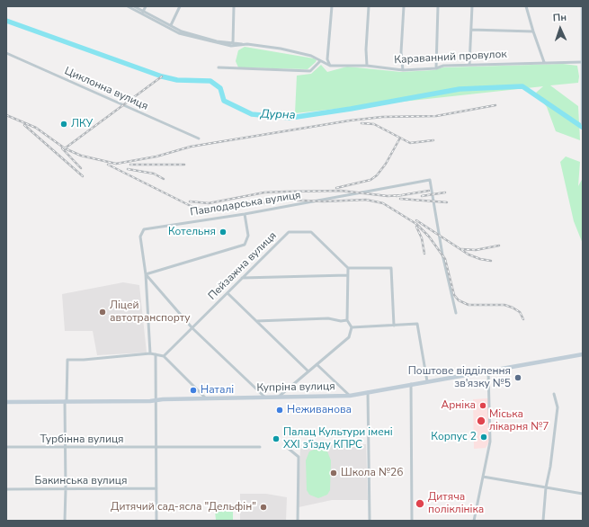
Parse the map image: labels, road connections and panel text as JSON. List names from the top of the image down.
{
  "streets": {
    "main road": ["Купріна вулиця"],
    "street": [
      "Караванний провулок",
      "Циклонна вулиця",
      "Павлодарська вулиця",
      "Пейзажна вулиця",
      "Турбінна вулиця",
      "Бакинська вулиця"
    ]
  },
  "water": ["Дурна"],
  "places": [
    "ЛКУ",
    "Котельня",
    "Ліцей автотранспорту",
    "Поштове відділення зв'язку №5",
    "Наталі",
    "Арніка",
    "Неживанова",
    "Міська лікарня №7",
    "Корпус 2",
    "Палац Культури імені XXI з'їзду КПРС",
    "Школа №26",
    "Дитяча поліклініка",
    "Дитячий сад-ясла \"Дельфін\""
  ],
  "north": "top"
}
